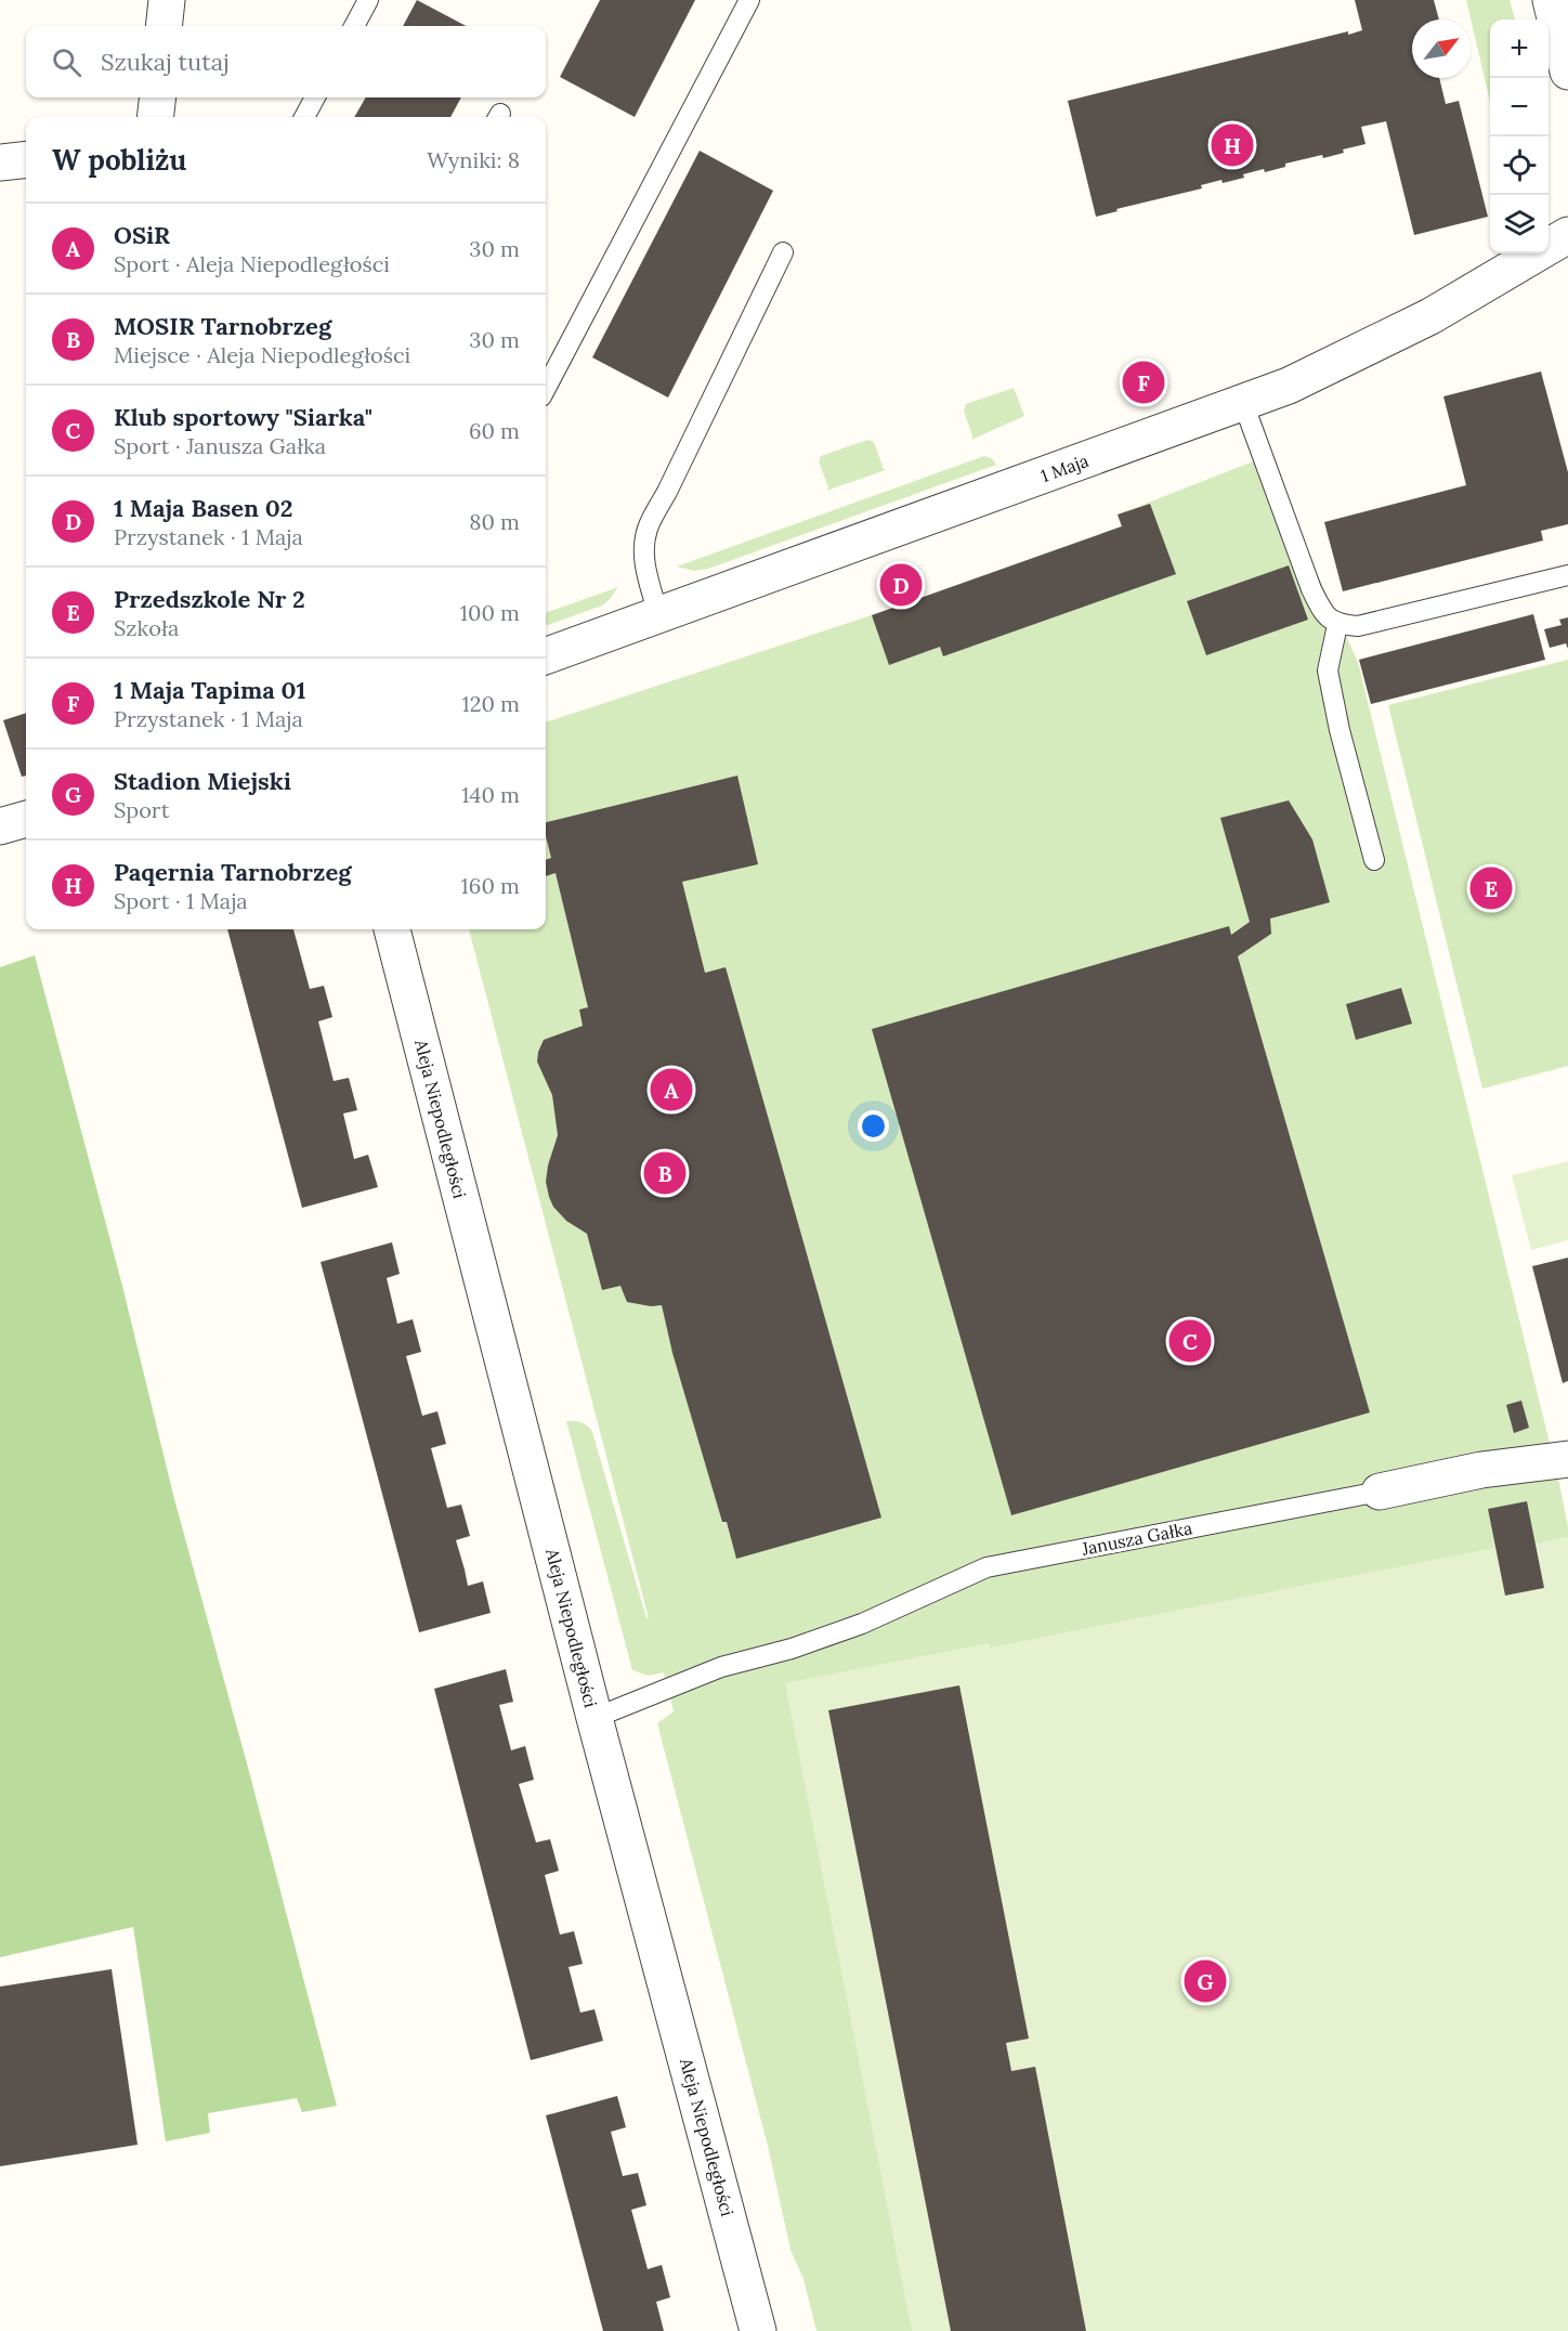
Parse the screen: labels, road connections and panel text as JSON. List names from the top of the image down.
{
  "streets": {
    "street": ["1 Maja", "Aleja Niepodległości", "Janusza Gałka"]
  },
  "crossings": [
    ["Aleja Niepodległości", "Janusza Gałka"]
  ],
  "north": "top right",
  "page": {
    "map_buttons": ["+", "−"],
    "search": "Szukaj tutaj",
    "heading": ["W pobliżu", "Wyniki: 8"],
    "pins": [
      "H",
      "F",
      "D",
      "E",
      "A",
      "B",
      "C",
      "G"
    ],
    "list": [
      {
        "mark": "A",
        "name": "OSiR",
        "note": "Sport · Aleja Niepodległości",
        "value": "30 m"
      },
      {
        "mark": "B",
        "name": "MOSIR Tarnobrzeg",
        "note": "Miejsce · Aleja Niepodległości",
        "value": "30 m"
      },
      {
        "mark": "C",
        "name": "Klub sportowy \"Siarka\"",
        "note": "Sport · Janusza Gałka",
        "value": "60 m"
      },
      {
        "mark": "D",
        "name": "1 Maja Basen 02",
        "note": "Przystanek · 1 Maja",
        "value": "80 m"
      },
      {
        "mark": "E",
        "name": "Przedszkole Nr 2",
        "note": "Szkoła",
        "value": "100 m"
      },
      {
        "mark": "F",
        "name": "1 Maja Tapima 01",
        "note": "Przystanek · 1 Maja",
        "value": "120 m"
      },
      {
        "mark": "G",
        "name": "Stadion Miejski",
        "note": "Sport",
        "value": "140 m"
      },
      {
        "mark": "H",
        "name": "Paqernia Tarnobrzeg",
        "note": "Sport · 1 Maja",
        "value": "160 m"
      }
    ]
  }
}
